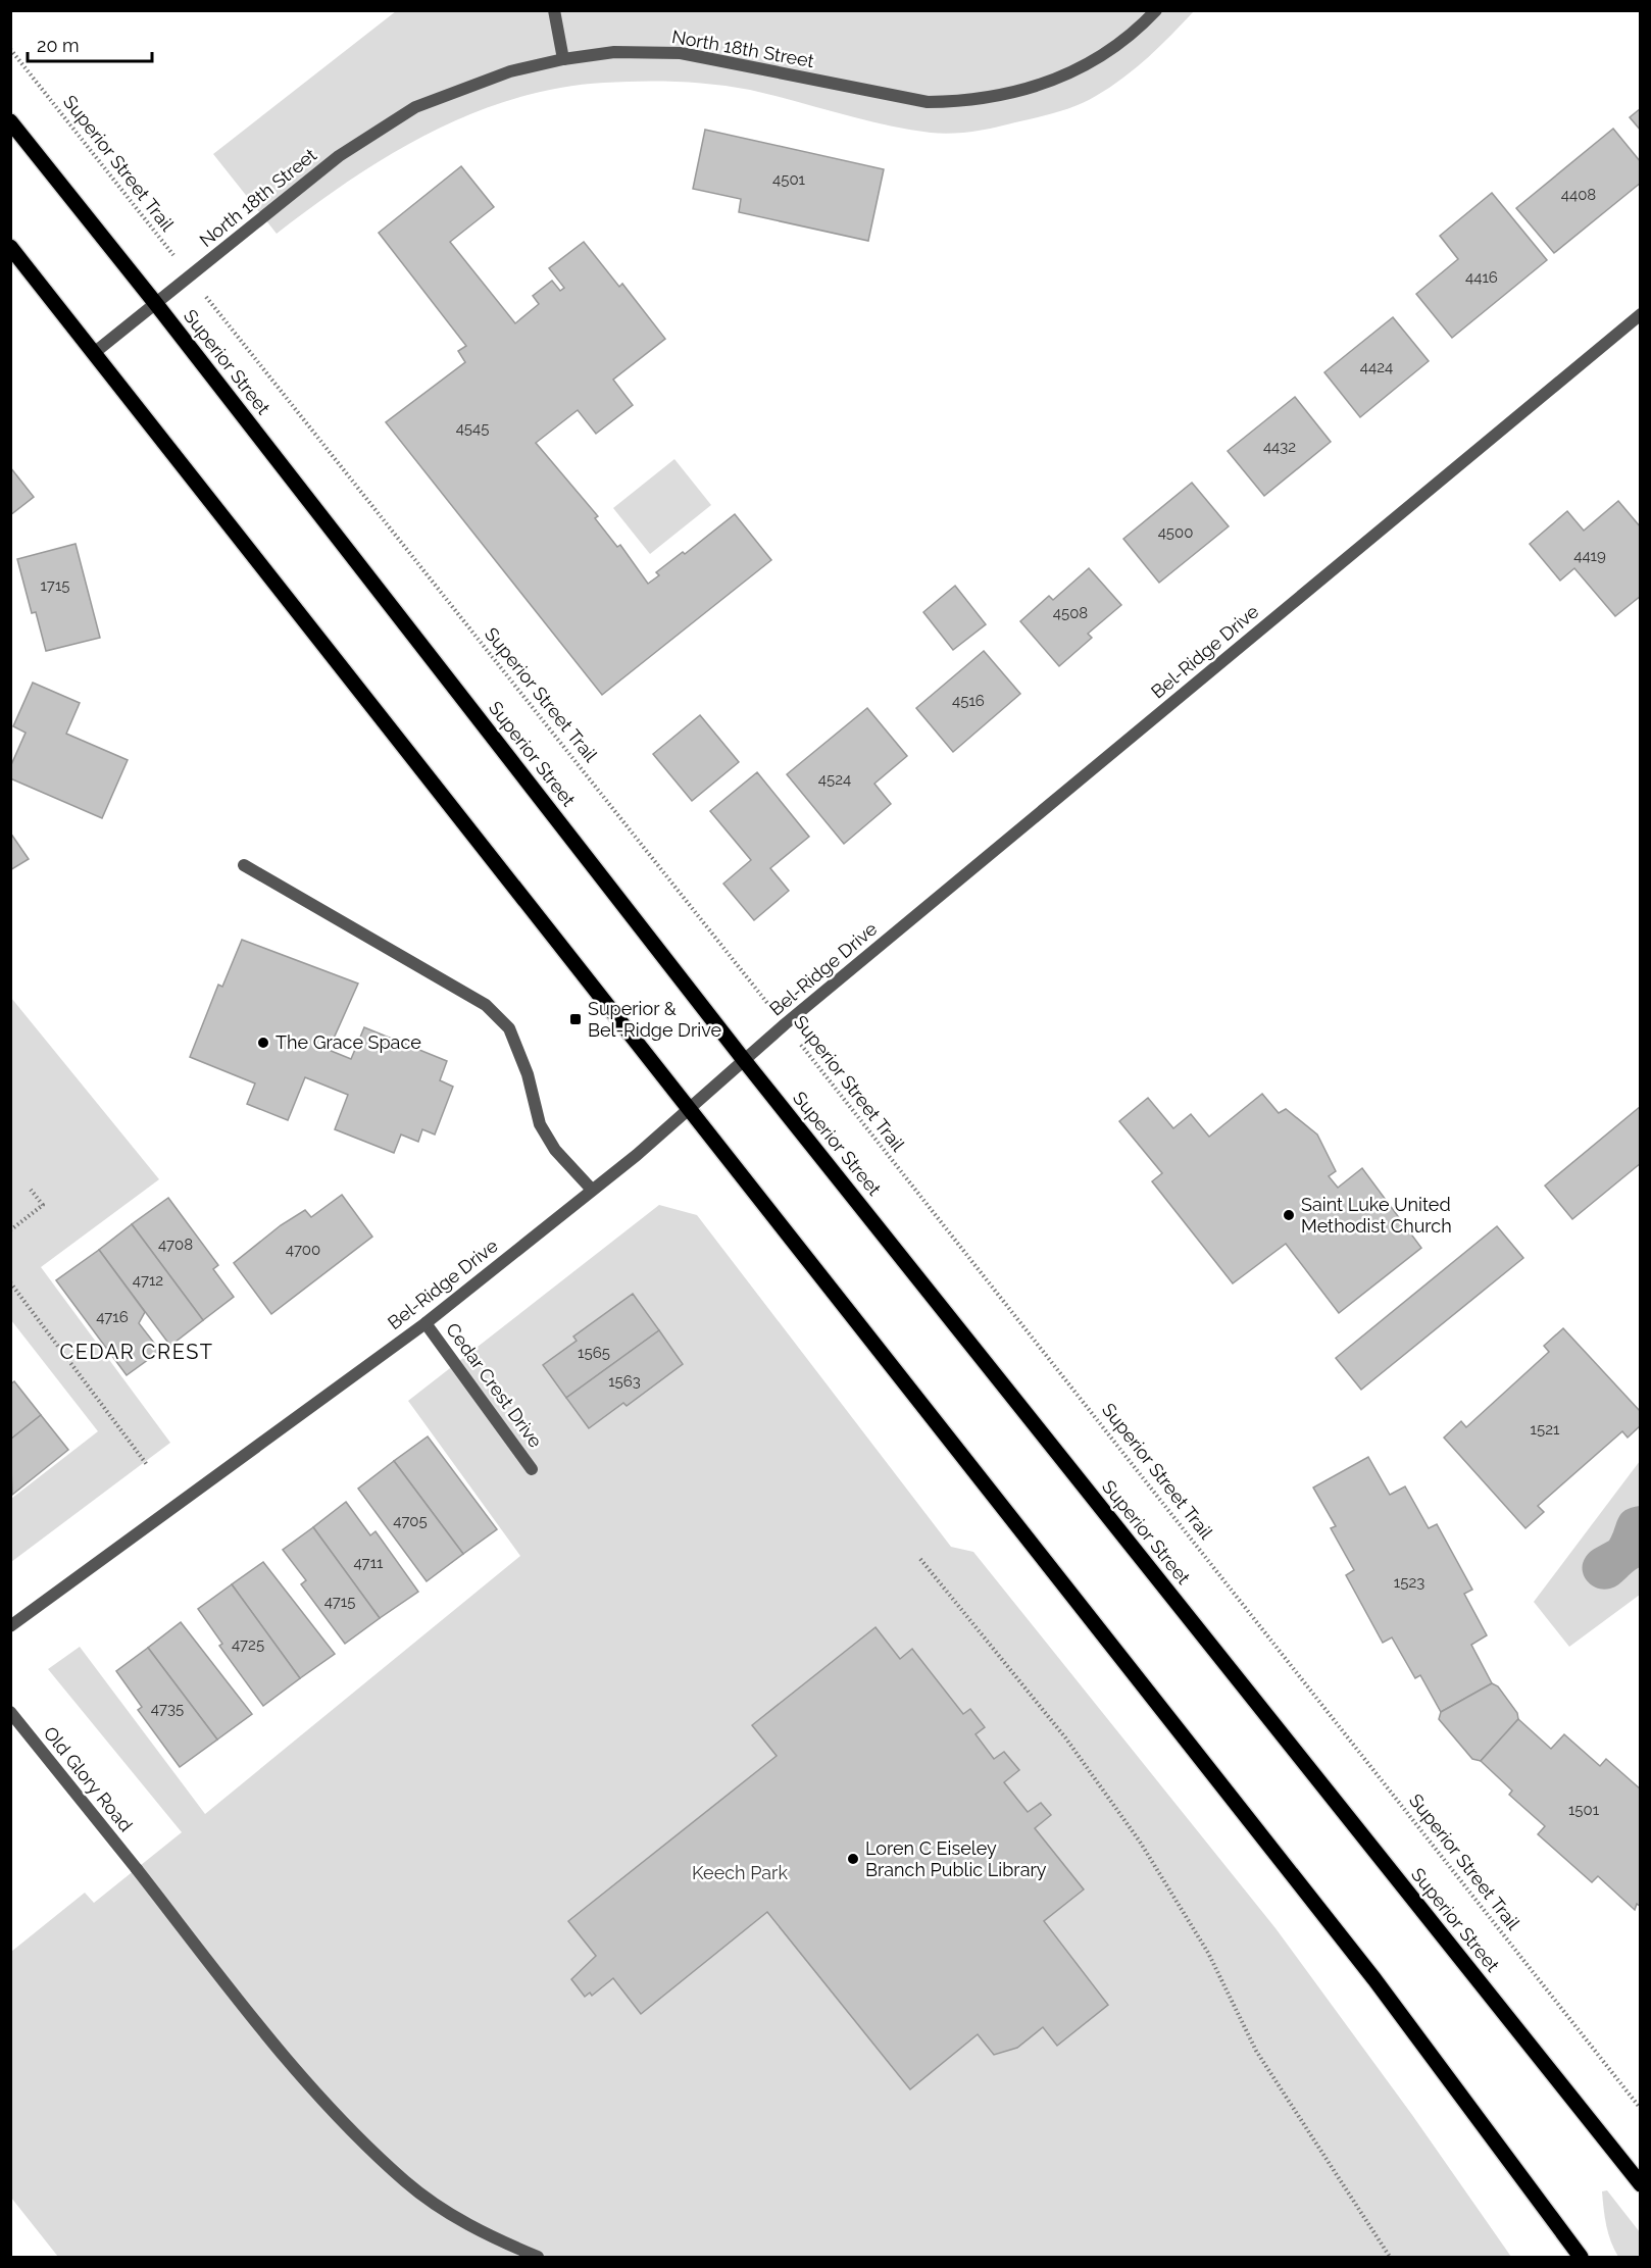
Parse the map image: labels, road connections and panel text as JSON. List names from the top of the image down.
{
  "streets": {
    "main road": ["Superior Street"],
    "street": [
      "North 18th Street",
      "Bel-Ridge Drive",
      "Cedar Crest Drive",
      "Old Glory Road"
    ],
    "path": ["Superior Street Trail"]
  },
  "crossings": [
    ["North 18th Street", "Superior Street Trail"],
    ["North 18th Street", "Superior Street"],
    ["Superior Street Trail", "Bel-Ridge Drive"],
    ["Superior Street", "Bel-Ridge Drive"],
    ["Bel-Ridge Drive", "Cedar Crest Drive"]
  ],
  "districts": ["CEDAR CREST"],
  "parks": ["Keech Park"],
  "places": {
    "transit": ["Superior & Bel‐Ridge Drive"],
    "other": ["The Grace Space", "Saint Luke United Methodist Church", "Loren C Eiseley Branch Public Library"]
  },
  "house_numbers": [
    "4501",
    "4408",
    "4416",
    "4424",
    "4545",
    "4432",
    "4500",
    "4419",
    "1715",
    "4508",
    "4516",
    "4524",
    "4708",
    "4700",
    "4712",
    "4716",
    "1565",
    "1563",
    "1521",
    "4705",
    "4711",
    "1523",
    "4715",
    "4725",
    "4735",
    "1501"
  ],
  "scale_bar": "20 m"
}
